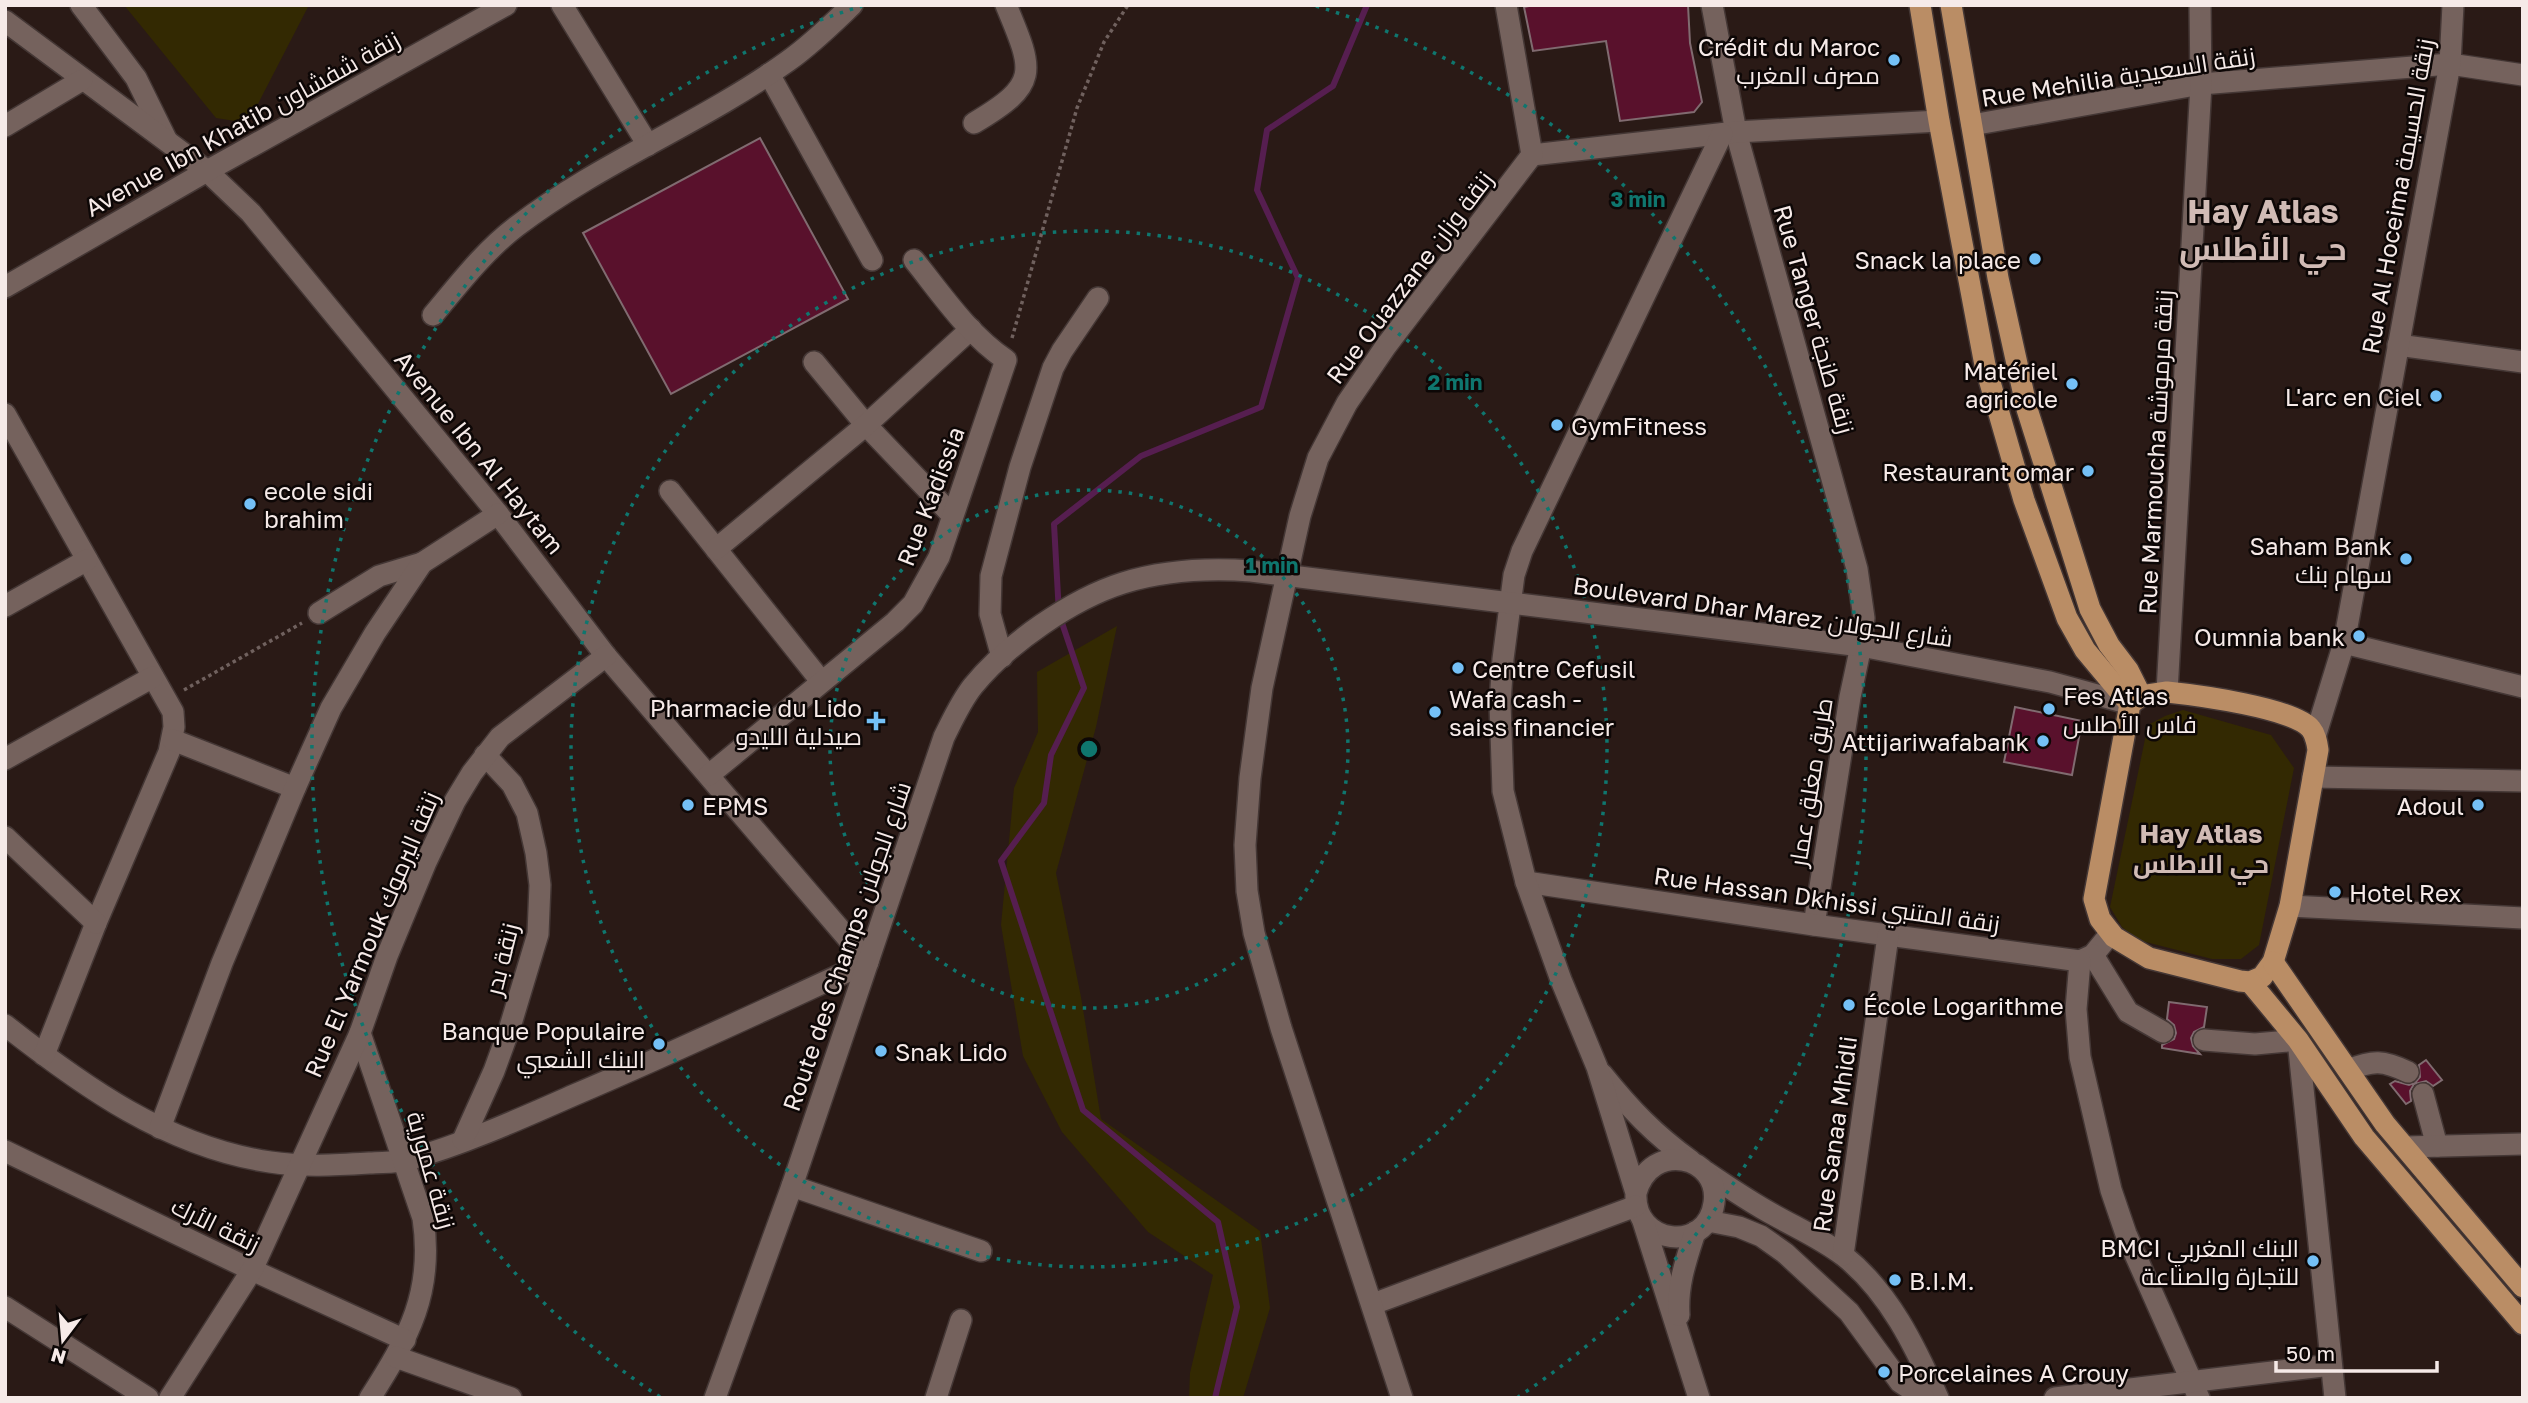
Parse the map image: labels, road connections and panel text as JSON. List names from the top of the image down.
{
  "streets": {
    "street": [
      "Rue Mehilia زنقة السعيدية",
      "Avenue Ibn Khatib زنقة شفشاون",
      "Rue Al Hoceima زنقة الحسيمة",
      "Rue Ouazzane زنقة وزان",
      "Rue Tanger زنقة طنجة",
      "Avenue Ibn Al Haytam",
      "Rue Marmoucha زنقة مرموشة",
      "Rue Kadissia",
      "Boulevard Dhar Marez شارع الجولان",
      "طريق مغلق عمار",
      "Rue Hassan Dkhissi زنقة المتنبي",
      "Rue El Yarmouk زنقة اليرموك",
      "Route des Champs شارع الجولان",
      "زنقة بدر",
      "Rue Sanaa Mhidli",
      "زنقة عمورية",
      "زنقة الأرك"
    ]
  },
  "crossings": [
    ["Rue Mehilia زنقة السعيدية", "Rue Al Hoceima زنقة الحسيمة"],
    ["Rue Mehilia زنقة السعيدية", "Rue Marmoucha زنقة مرموشة"],
    ["Avenue Ibn Khatib زنقة شفشاون", "Avenue Ibn Al Haytam"],
    ["Rue Ouazzane زنقة وزان", "Boulevard Dhar Marez شارع الجولان"],
    ["Rue Ouazzane زنقة وزان", "Route des Champs شارع الجولان"],
    ["Rue Tanger زنقة طنجة", "Boulevard Dhar Marez شارع الجولان"],
    ["Rue Tanger زنقة طنجة", "طريق مغلق عمار"],
    ["Avenue Ibn Al Haytam", "Rue Kadissia"],
    ["Avenue Ibn Al Haytam", "Rue El Yarmouk زنقة اليرموك"],
    ["Avenue Ibn Al Haytam", "Route des Champs شارع الجولان"],
    ["Boulevard Dhar Marez شارع الجولان", "طريق مغلق عمار"],
    ["Boulevard Dhar Marez شارع الجولان", "Route des Champs شارع الجولان"],
    ["طريق مغلق عمار", "Rue Hassan Dkhissi زنقة المتنبي"],
    ["Rue Hassan Dkhissi زنقة المتنبي", "Rue Sanaa Mhidli"],
    ["Rue El Yarmouk زنقة اليرموك", "زنقة بدر"],
    ["Rue El Yarmouk زنقة اليرموك", "زنقة عمورية"],
    ["Rue El Yarmouk زنقة اليرموك", "زنقة الأرك"],
    ["زنقة عمورية", "زنقة الأرك"]
  ],
  "districts": ["Hay Atlas حي الأطلس", "Hay Atlas حي الاطلس"],
  "places": {
    "other": [
      "Crédit du Maroc مصرف المغرب",
      "Snack la place",
      "Matériel agricole",
      "L'arc en Ciel",
      "GymFitness",
      "Restaurant omar",
      "ecole sidi brahim",
      "Saham Bank سهام بنك",
      "Oumnia bank",
      "Centre Cefusil",
      "Fes Atlas فاس الأطلس",
      "Wafa cash - saiss financier",
      "Attijariwafabank",
      "EPMS",
      "Adoul",
      "Hotel Rex",
      "École Logarithme",
      "Banque Populaire البنك الشعبي",
      "Snak Lido",
      "BMCI البنك المغربي للتجارة والصناعة",
      "B.I.M.",
      "Porcelaines A Crouy"
    ],
    "health": ["Pharmacie du Lido صيدلية الليدو"]
  },
  "scale_bar": "50 m",
  "north": "bottom",
  "rings": ["3 min", "2 min", "1 min"]
}
